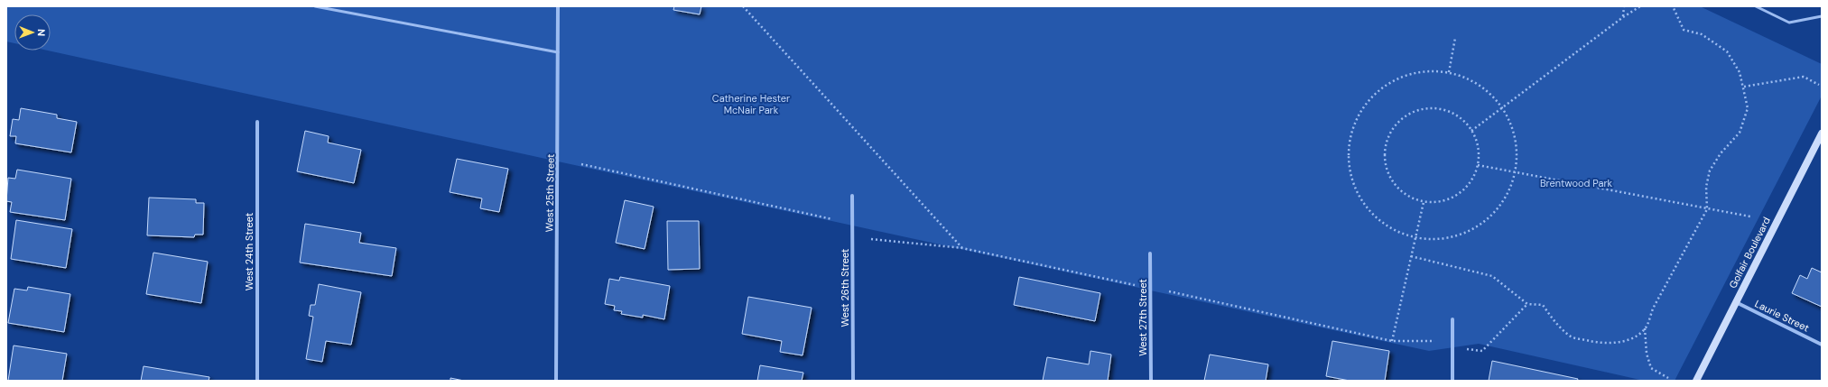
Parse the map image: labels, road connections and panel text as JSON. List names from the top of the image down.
{
  "streets": {
    "main road": ["Golfair Boulevard"],
    "street": [
      "West 25th Street",
      "West 24th Street",
      "West 26th Street",
      "Laurie Street",
      "West 27th Street"
    ]
  },
  "crossings": [
    ["Golfair Boulevard", "Laurie Street"]
  ],
  "parks": ["Catherine Hester McNair Park", "Brentwood Park"],
  "north": "right"
}
